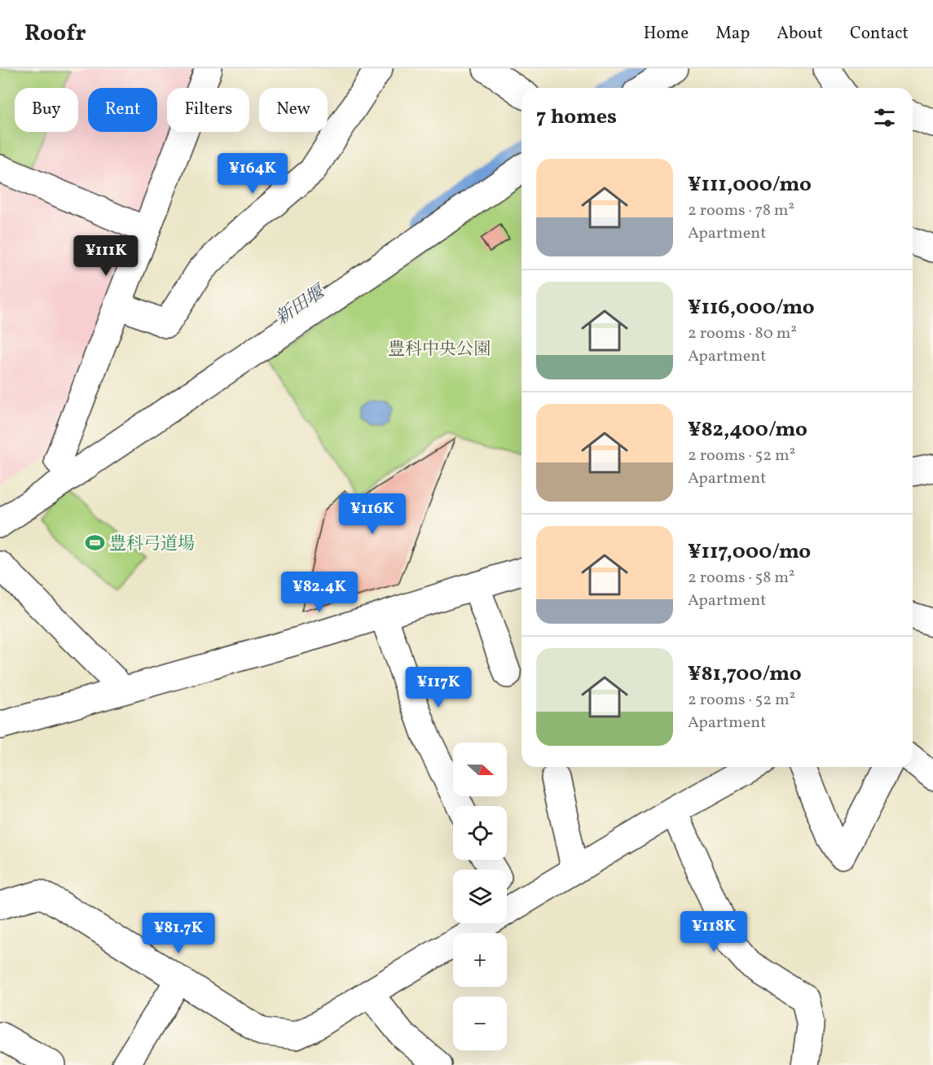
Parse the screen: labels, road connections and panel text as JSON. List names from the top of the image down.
{
  "water": ["新田堰"],
  "parks": ["豊科中央公園"],
  "places": {
    "sports": ["豊科弓道場"]
  },
  "north": "right",
  "page": {
    "header": "Roofr",
    "nav": [
      "Home",
      "Map",
      "About",
      "Contact"
    ],
    "chip": [
      "Buy",
      "Rent",
      "Filters",
      "New"
    ],
    "heading": "7 homes",
    "list": [
      {
        "name": "¥111,000/mo",
        "note": "2 rooms · 78 m² · Apartment"
      },
      {
        "name": "¥116,000/mo",
        "note": "2 rooms · 80 m² · Apartment"
      },
      {
        "name": "¥82,400/mo",
        "note": "2 rooms · 52 m² · Apartment"
      },
      {
        "name": "¥117,000/mo",
        "note": "2 rooms · 58 m² · Apartment"
      },
      {
        "name": "¥81,700/mo",
        "note": "2 rooms · 52 m² · Apartment"
      }
    ],
    "price": [
      "¥164K",
      "¥111K",
      "¥116K",
      "¥82.4K",
      "¥117K",
      "¥118K",
      "¥81.7K"
    ],
    "map_buttons": ["+", "−"]
  }
}
